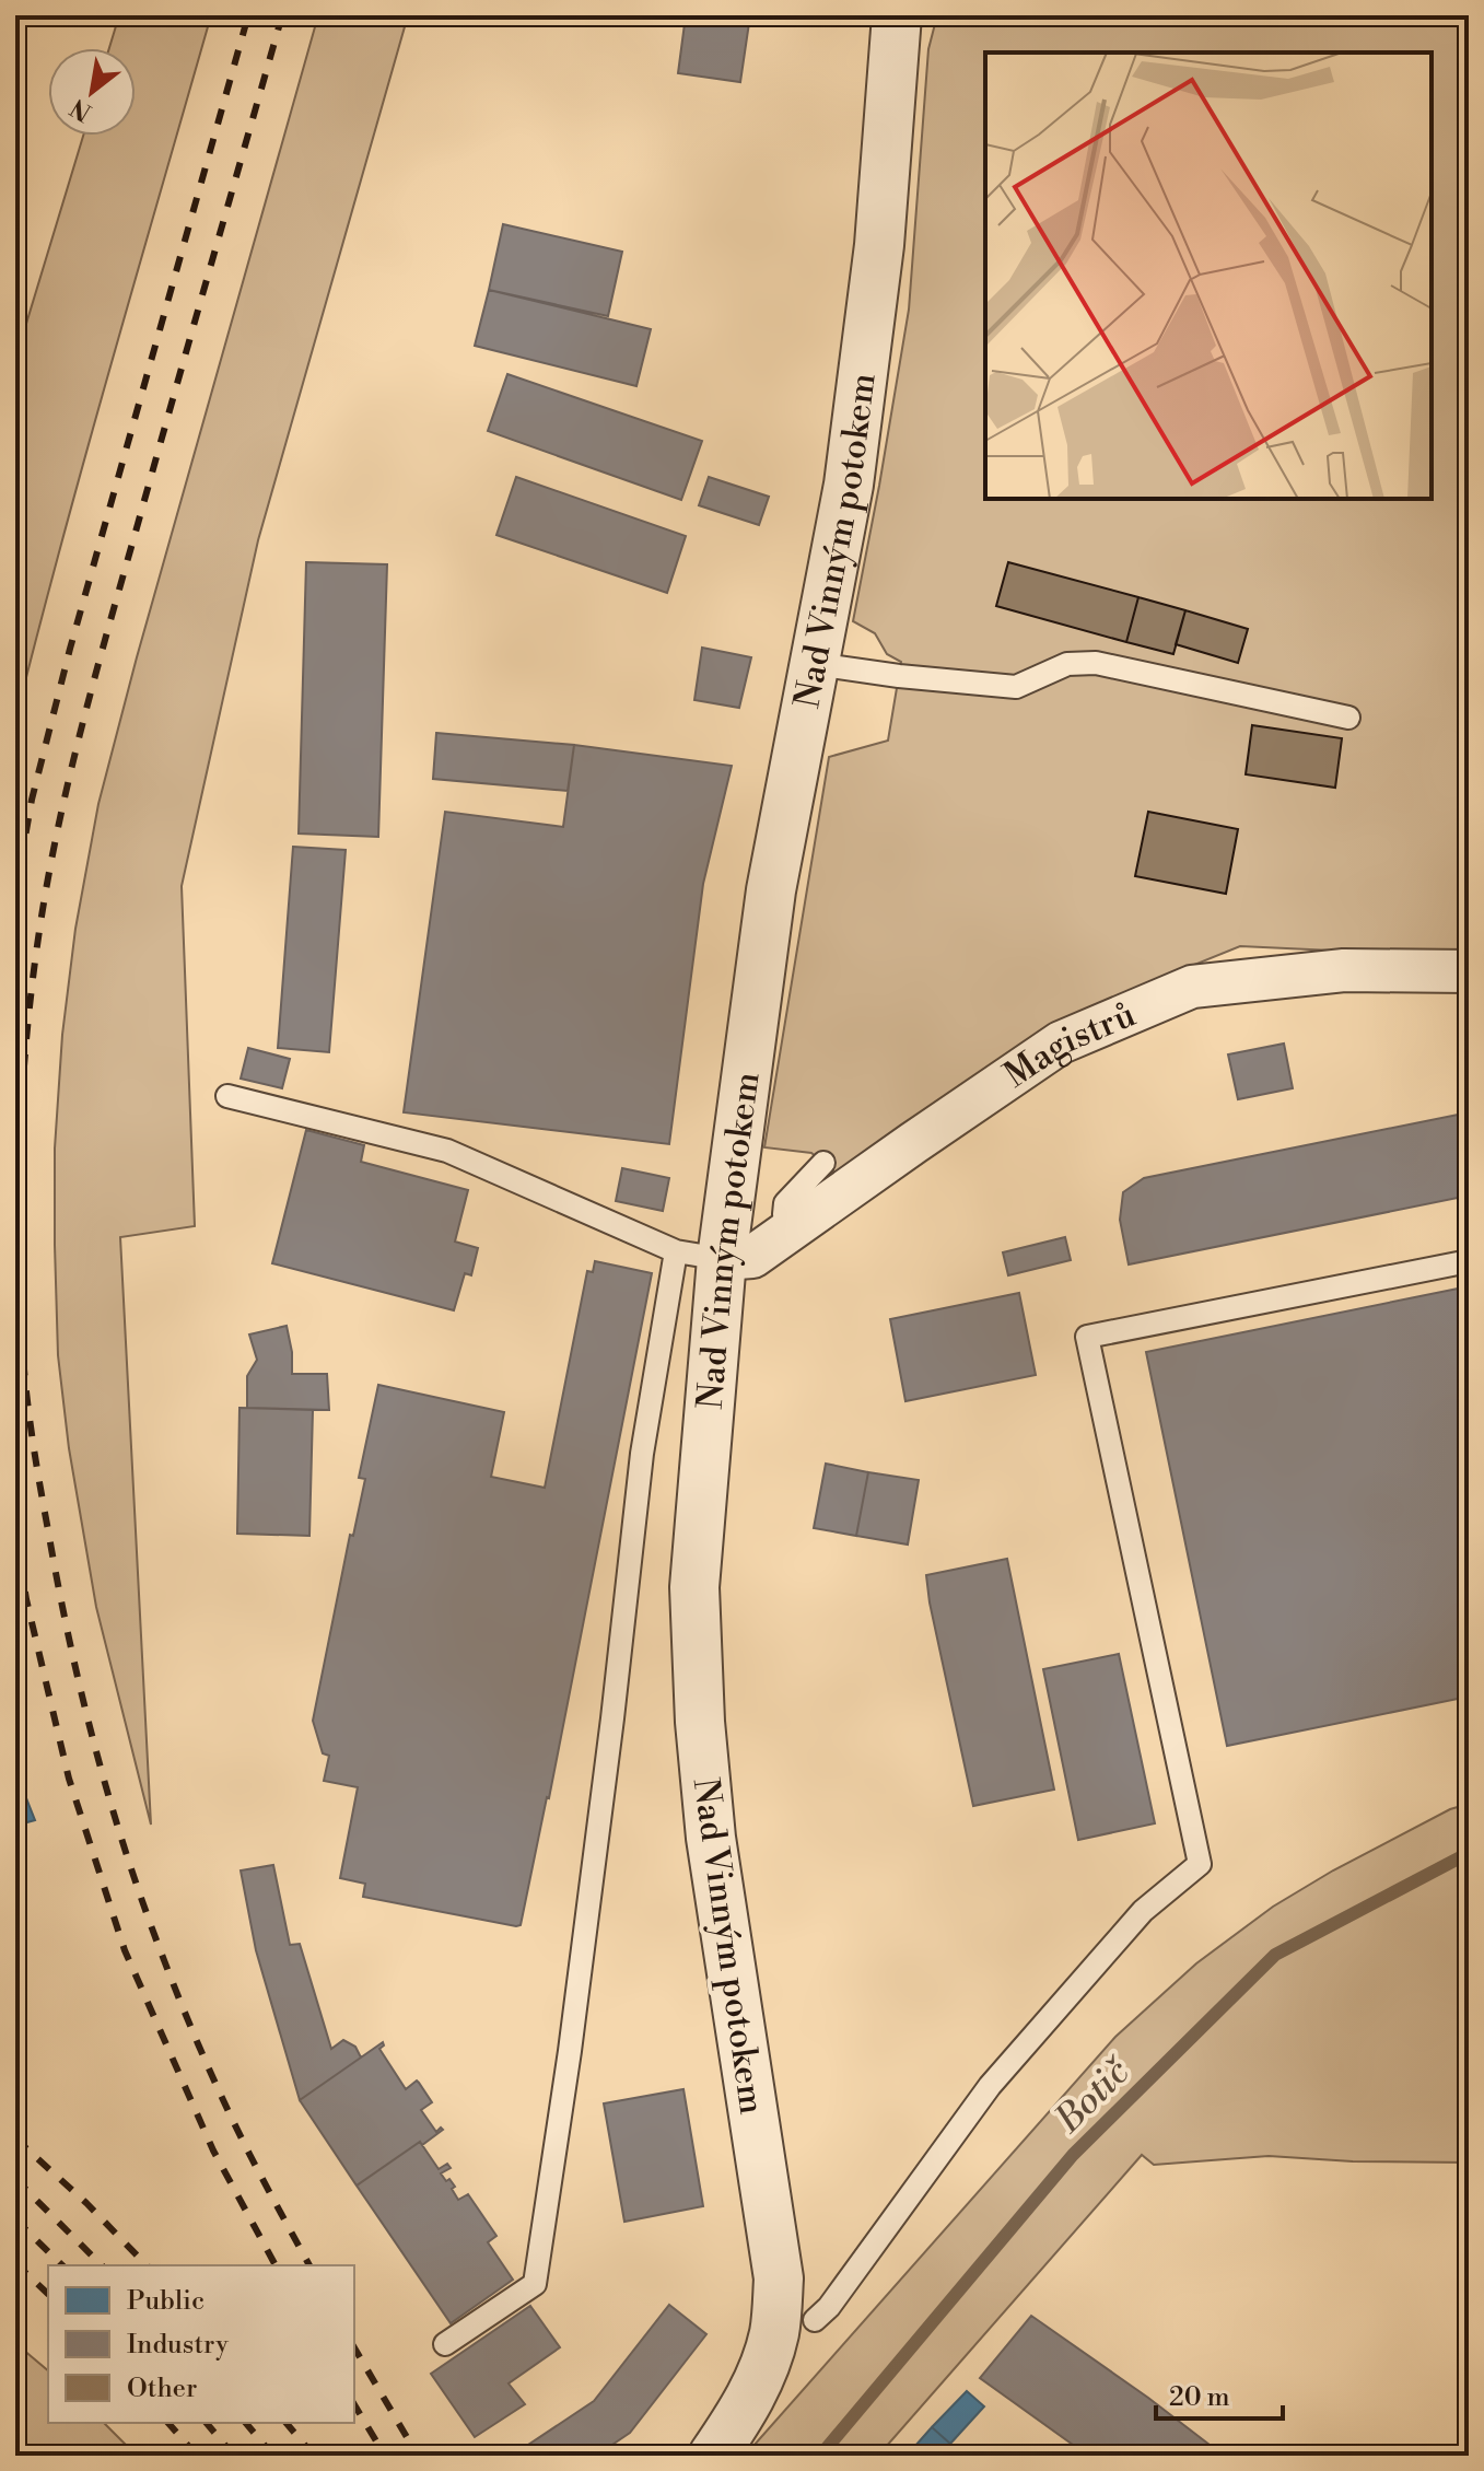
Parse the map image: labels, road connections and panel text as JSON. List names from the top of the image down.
{
  "streets": {
    "street": ["Nad Vinným potokem", "Magistrů"]
  },
  "crossings": [
    ["Nad Vinným potokem", "Magistrů"]
  ],
  "water": ["Botič"],
  "legend": ["Public", "Industry", "Other"],
  "scale_bar": "20 m",
  "north": "bottom left"
}
